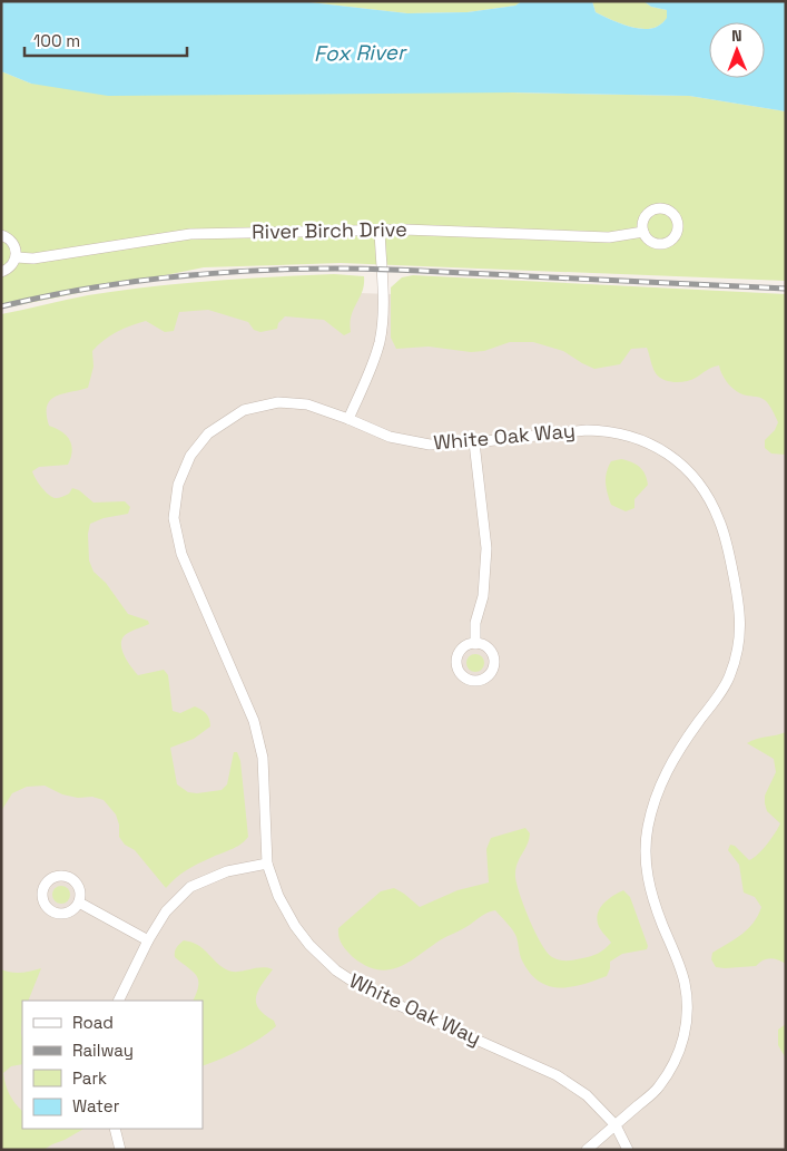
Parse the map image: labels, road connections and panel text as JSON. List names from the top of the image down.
{
  "streets": {
    "street": ["River Birch Drive", "White Oak Way"]
  },
  "water": ["Fox River"],
  "legend": [
    "Road",
    "Railway",
    "Park",
    "Water"
  ],
  "scale_bar": "100 m",
  "north": "top"
}
